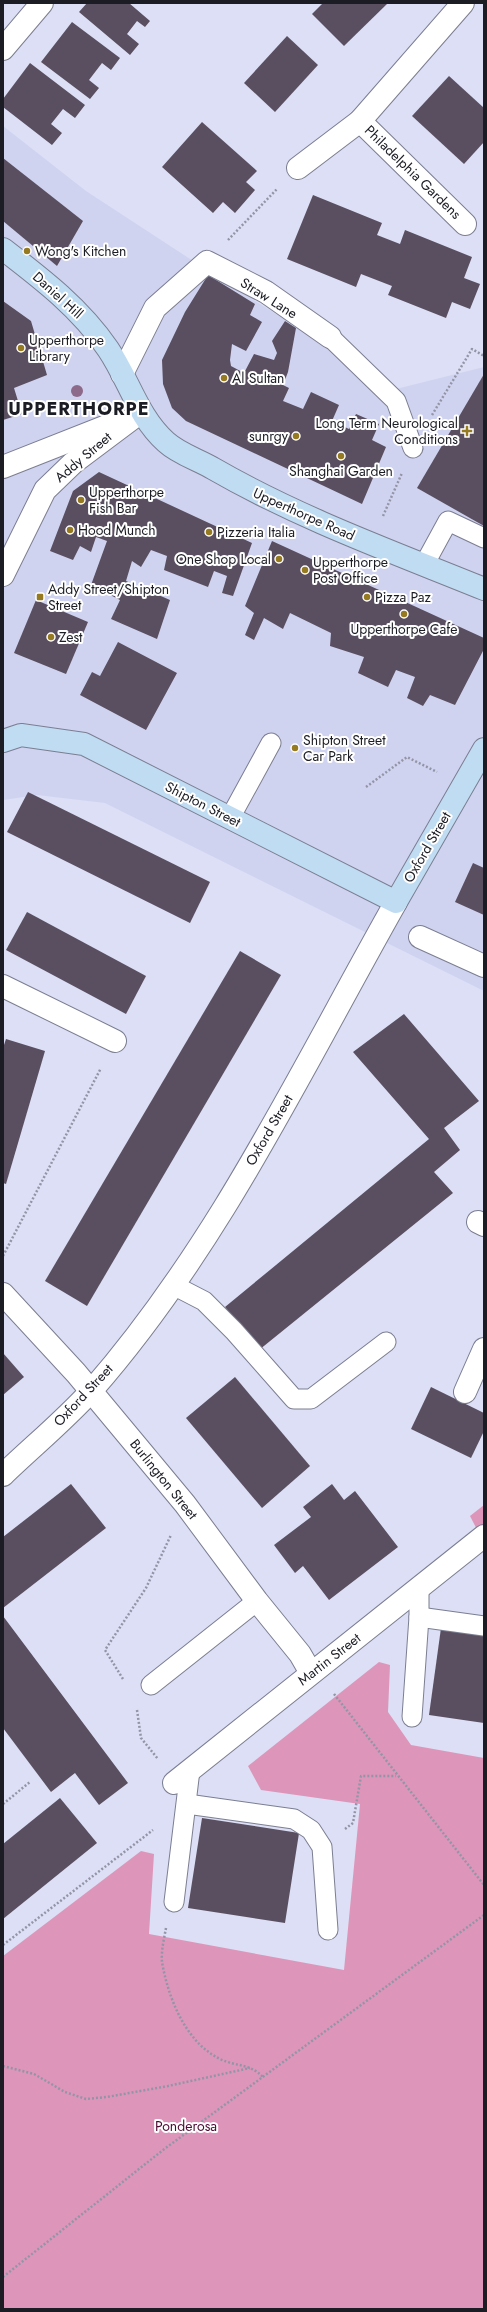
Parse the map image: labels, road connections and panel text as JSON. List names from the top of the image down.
{
  "streets": {
    "street": [
      "Philadelphia Gardens",
      "Daniel Hill",
      "Straw Lane",
      "Addy Street",
      "Upperthorpe Road",
      "Shipton Street",
      "Oxford Street",
      "Burlington Street",
      "Martin Street"
    ]
  },
  "crossings": [
    ["Daniel Hill", "Addy Street"],
    ["Daniel Hill", "Upperthorpe Road"],
    ["Addy Street", "Upperthorpe Road"],
    ["Shipton Street", "Oxford Street"],
    ["Oxford Street", "Burlington Street"],
    ["Burlington Street", "Martin Street"]
  ],
  "districts": ["UPPERTHORPE"],
  "parks": ["Ponderosa"],
  "places": {
    "other": [
      "Wong's Kitchen",
      "Upperthorpe Library",
      "Al Sultan",
      "sunrgy",
      "Shanghai Garden",
      "Upperthorpe Fish Bar",
      "Hood Munch",
      "Pizzeria Italia",
      "One Shop Local",
      "Upperthorpe Post Office",
      "Pizza Paz",
      "Upperthorpe Cafe",
      "Zest",
      "Shipton Street Car Park"
    ],
    "health": ["Long Term Neurological Conditions"],
    "transit": ["Addy Street/Shipton Street"]
  }
}
